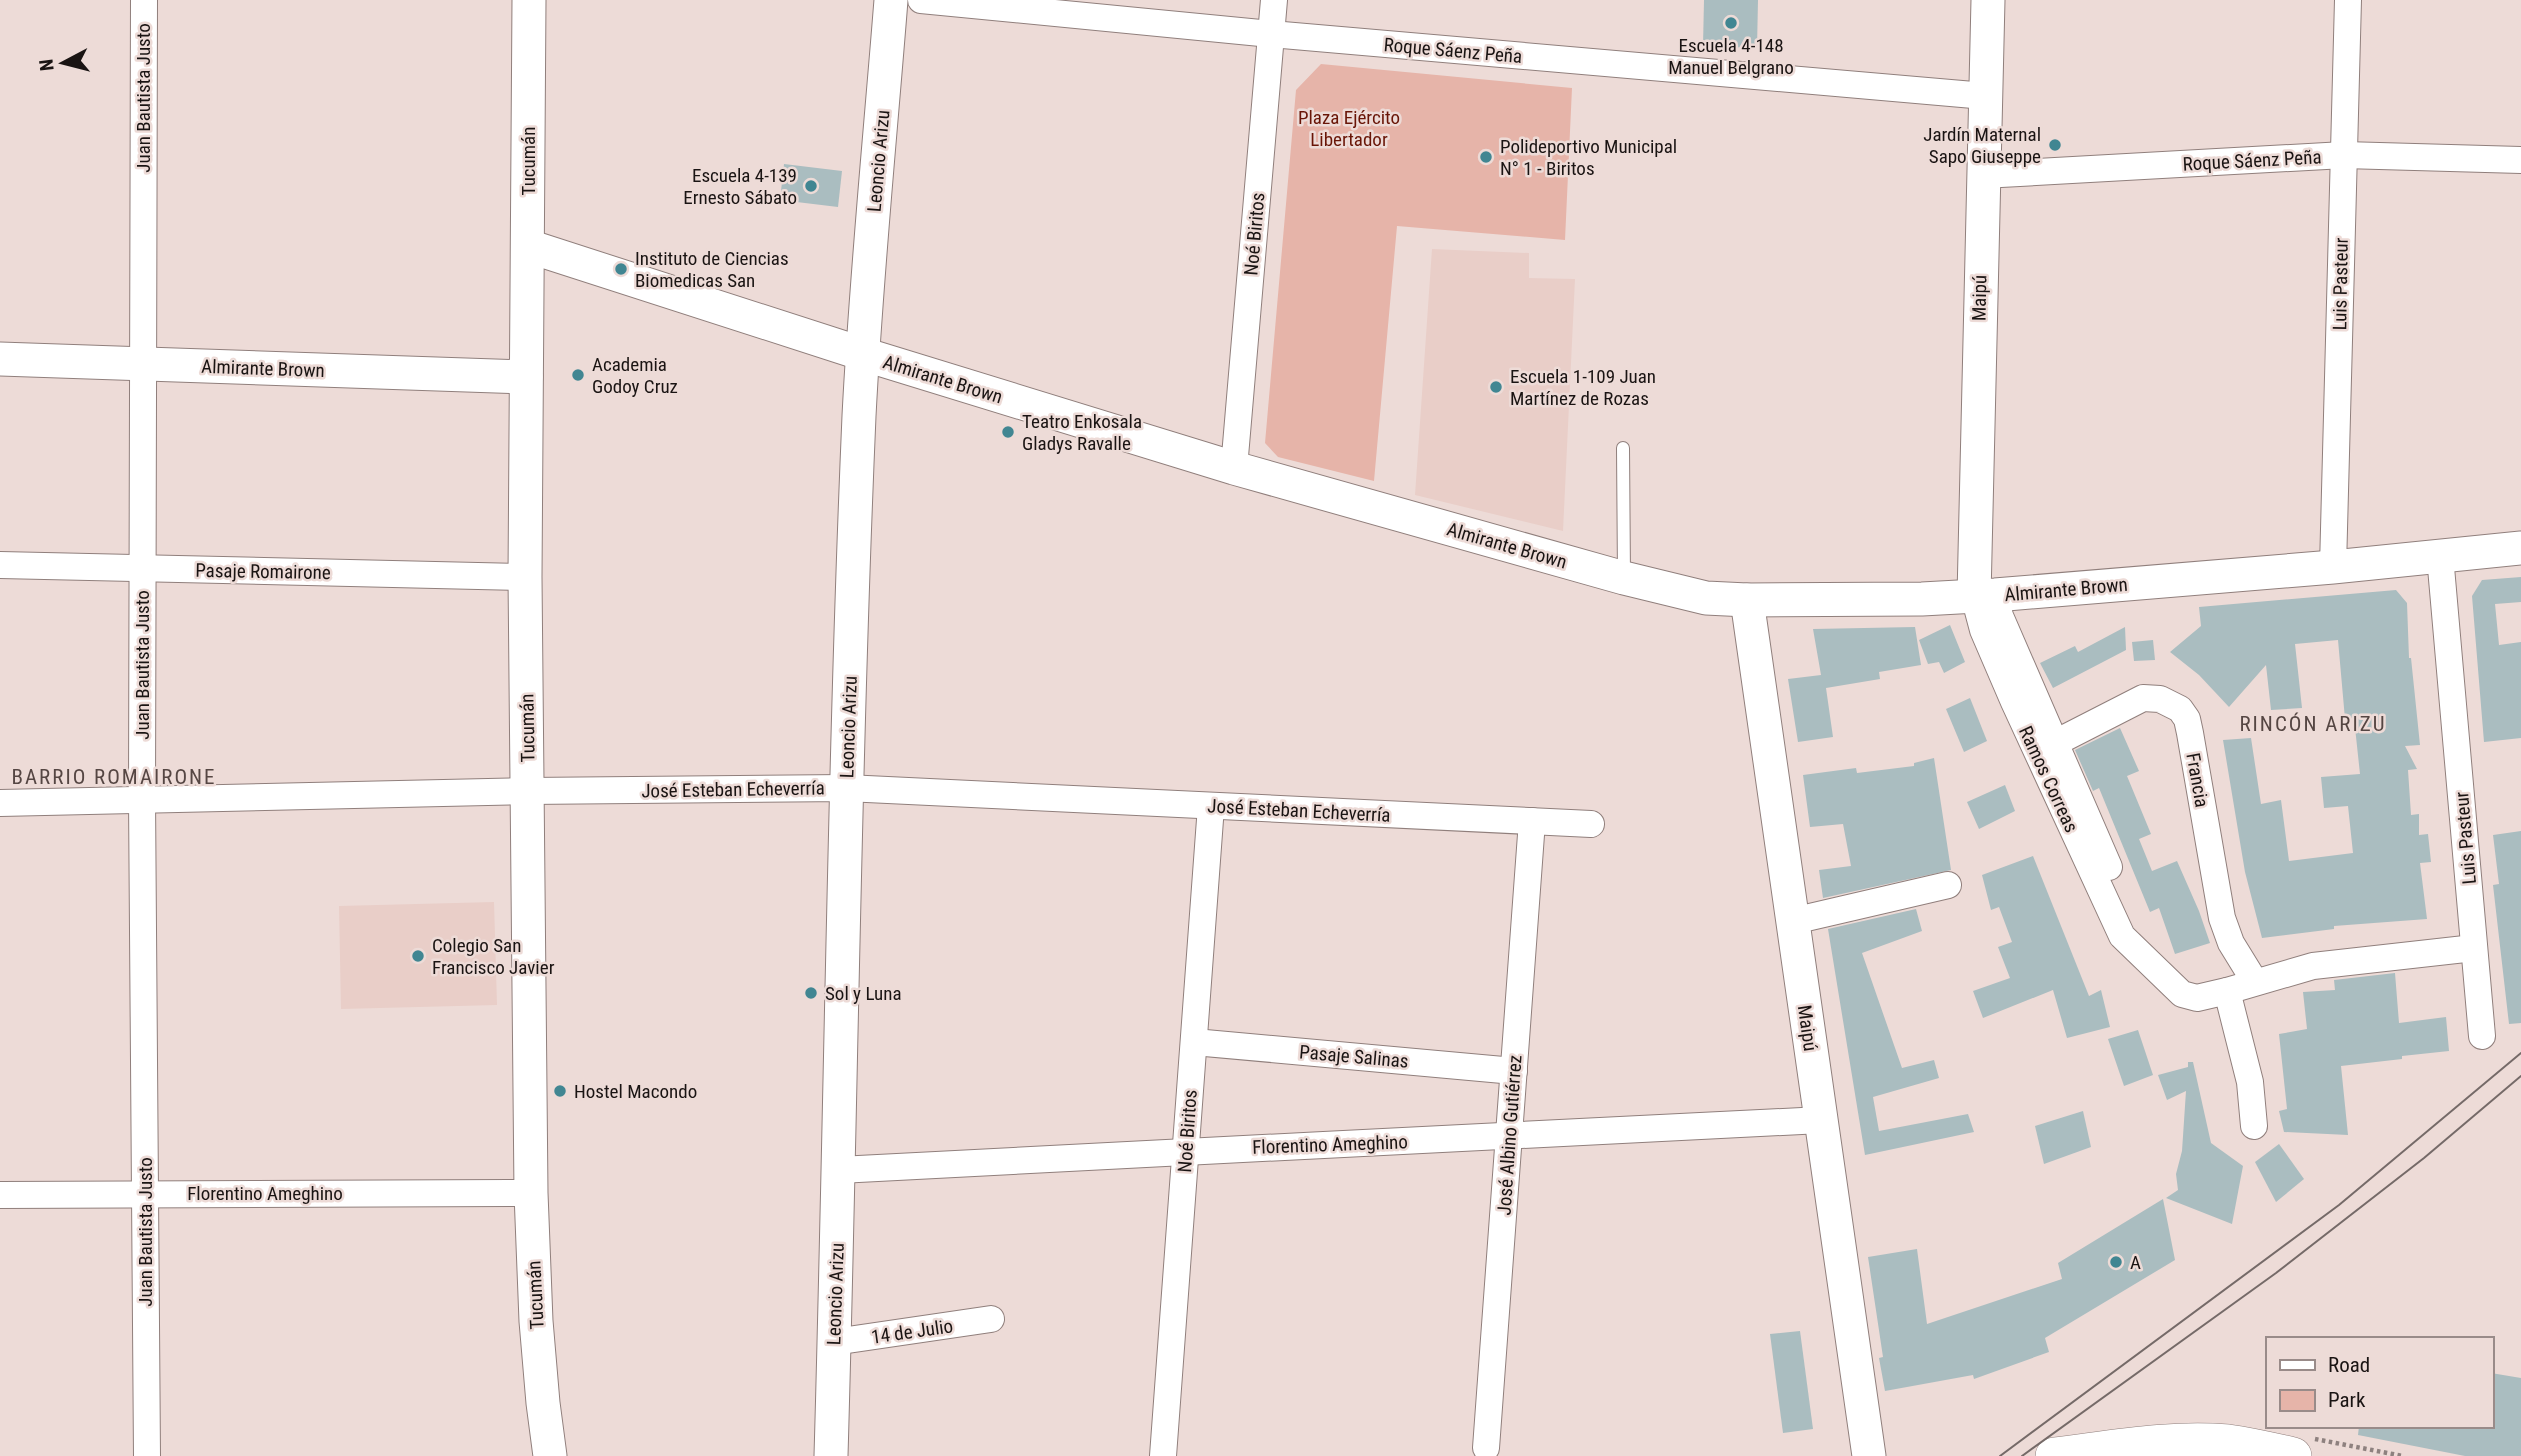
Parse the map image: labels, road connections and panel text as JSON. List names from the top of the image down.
{
  "streets": {
    "street": [
      "Roque Sáenz Peña",
      "Juan Bautista Justo",
      "Tucumán",
      "Leoncio Arizu",
      "Noé Biritos",
      "Luis Pasteur",
      "Maipú",
      "Almirante Brown",
      "Pasaje Romairone",
      "Ramos Correas",
      "Francia",
      "José Esteban Echeverría",
      "Pasaje Salinas",
      "José Albino Gutiérrez",
      "Florentino Ameghino",
      "14 de Julio"
    ]
  },
  "crossings": [
    ["Roque Sáenz Peña", "Noé Biritos"],
    ["Roque Sáenz Peña", "Luis Pasteur"],
    ["Roque Sáenz Peña", "Maipú"],
    ["Juan Bautista Justo", "Almirante Brown"],
    ["Juan Bautista Justo", "Pasaje Romairone"],
    ["Juan Bautista Justo", "José Esteban Echeverría"],
    ["Juan Bautista Justo", "Florentino Ameghino"],
    ["Tucumán", "Almirante Brown"],
    ["Tucumán", "Pasaje Romairone"],
    ["Tucumán", "José Esteban Echeverría"],
    ["Tucumán", "Florentino Ameghino"],
    ["Leoncio Arizu", "Almirante Brown"],
    ["Leoncio Arizu", "José Esteban Echeverría"],
    ["Leoncio Arizu", "Florentino Ameghino"],
    ["Leoncio Arizu", "14 de Julio"],
    ["Noé Biritos", "Almirante Brown"],
    ["Noé Biritos", "José Esteban Echeverría"],
    ["Noé Biritos", "Pasaje Salinas"],
    ["Noé Biritos", "Florentino Ameghino"],
    ["Luis Pasteur", "Almirante Brown"],
    ["Maipú", "Almirante Brown"],
    ["Maipú", "Ramos Correas"],
    ["Maipú", "Florentino Ameghino"],
    ["Almirante Brown", "Ramos Correas"],
    ["Ramos Correas", "Francia"],
    ["José Esteban Echeverría", "José Albino Gutiérrez"],
    ["Pasaje Salinas", "José Albino Gutiérrez"],
    ["José Albino Gutiérrez", "Florentino Ameghino"]
  ],
  "districts": ["RINCÓN ARIZU", "BARRIO ROMAIRONE"],
  "parks": ["Plaza Ejército Libertador"],
  "places": [
    "Escuela 4-148 Manuel Belgrano",
    "Jardín Maternal Sapo Giuseppe",
    "Polideportivo Municipal N° 1 - Biritos",
    "Escuela 4-139 Ernesto Sábato",
    "Instituto de Ciencias Biomedicas San",
    "Academia Godoy Cruz",
    "Escuela 1-109 Juan Martínez de Rozas",
    "Teatro Enkosala Gladys Ravalle",
    "Colegio San Francisco Javier",
    "Sol y Luna",
    "Hostel Macondo",
    "A"
  ],
  "legend": ["Road", "Park"],
  "north": "left"
}
